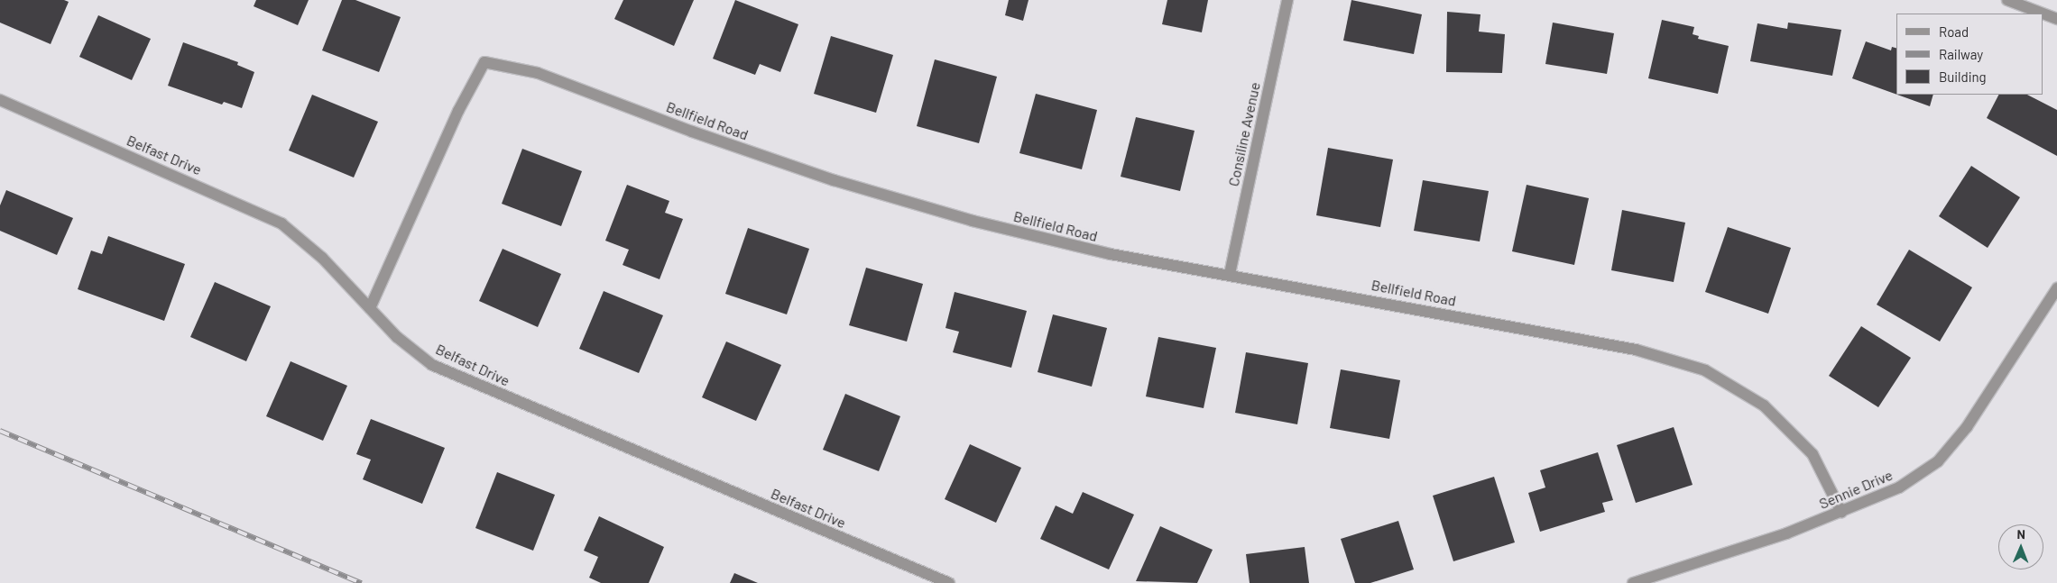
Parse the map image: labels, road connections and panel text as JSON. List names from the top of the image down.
{
  "streets": {
    "street": [
      "Bellfield Road",
      "Consiline Avenue",
      "Belfast Drive",
      "Sennie Drive"
    ]
  },
  "crossings": [
    ["Bellfield Road", "Consiline Avenue"],
    ["Bellfield Road", "Belfast Drive"],
    ["Bellfield Road", "Sennie Drive"]
  ],
  "legend": ["Road", "Railway", "Building"],
  "north": "top"
}
